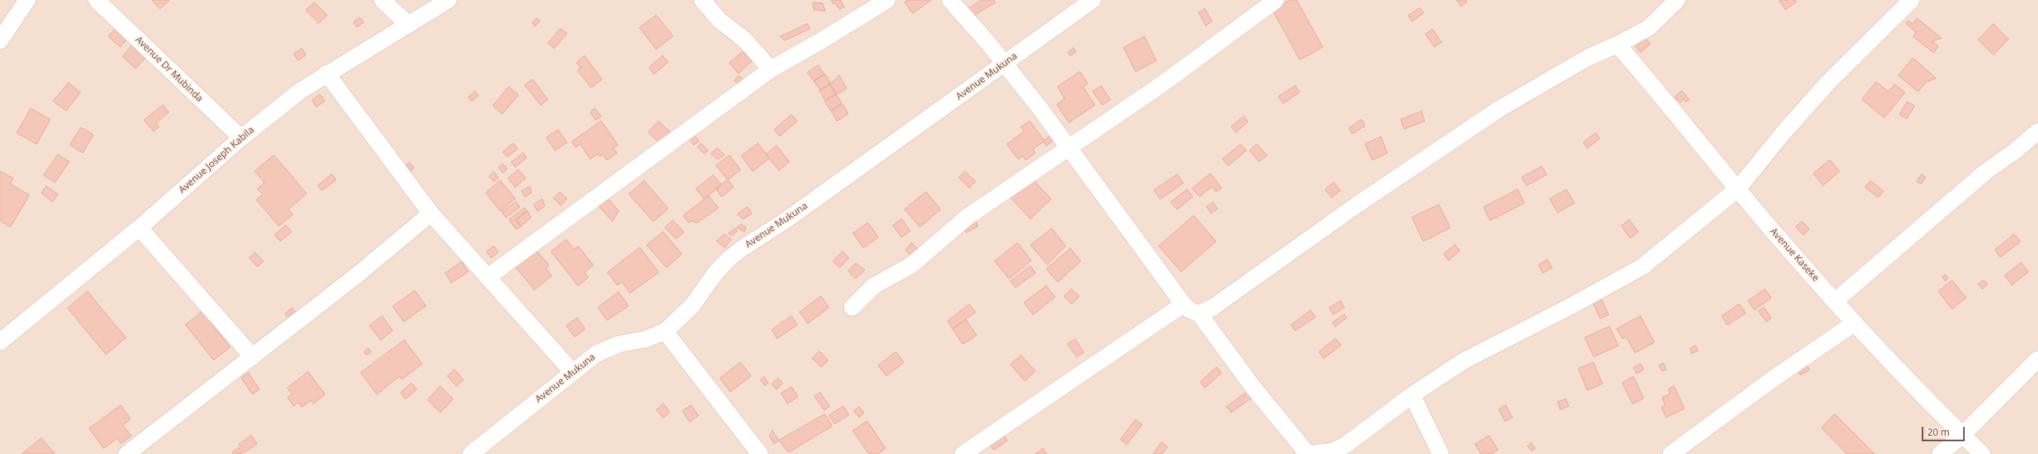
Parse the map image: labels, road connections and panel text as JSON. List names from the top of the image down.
{
  "streets": {
    "street": [
      "Avenue Dr Mubinda",
      "Avenue Mukuna",
      "Avenue Joseph Kabila",
      "Avenue Kaseke"
    ]
  },
  "crossings": [
    ["Avenue Dr Mubinda", "Avenue Joseph Kabila"]
  ],
  "scale_bar": "20 m"
}
